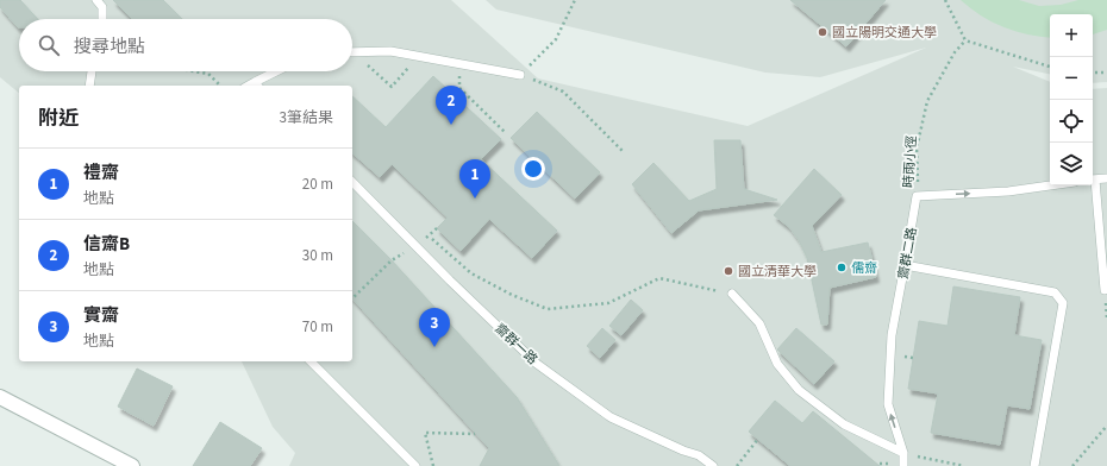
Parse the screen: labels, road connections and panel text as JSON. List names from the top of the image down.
{
  "streets": {
    "lane": ["齋群二路", "齋群一路"],
    "path": ["時雨小徑"]
  },
  "crossings": [
    ["時雨小徑", "齋群二路"]
  ],
  "one_way": ["齋群二路"],
  "places": ["國立陽明交通大學", "儒齋", "國立清華大學"],
  "page": {
    "map_buttons": ["+", "−"],
    "search": "搜尋地點",
    "pins": ["2", "1", "3"],
    "heading": ["附近", "3筆結果"],
    "list": [
      {
        "mark": "1",
        "name": "禮齋",
        "note": "地點",
        "value": "20 m"
      },
      {
        "mark": "2",
        "name": "信齋B",
        "note": "地點",
        "value": "30 m"
      },
      {
        "mark": "3",
        "name": "實齋",
        "note": "地點",
        "value": "70 m"
      }
    ]
  }
}
